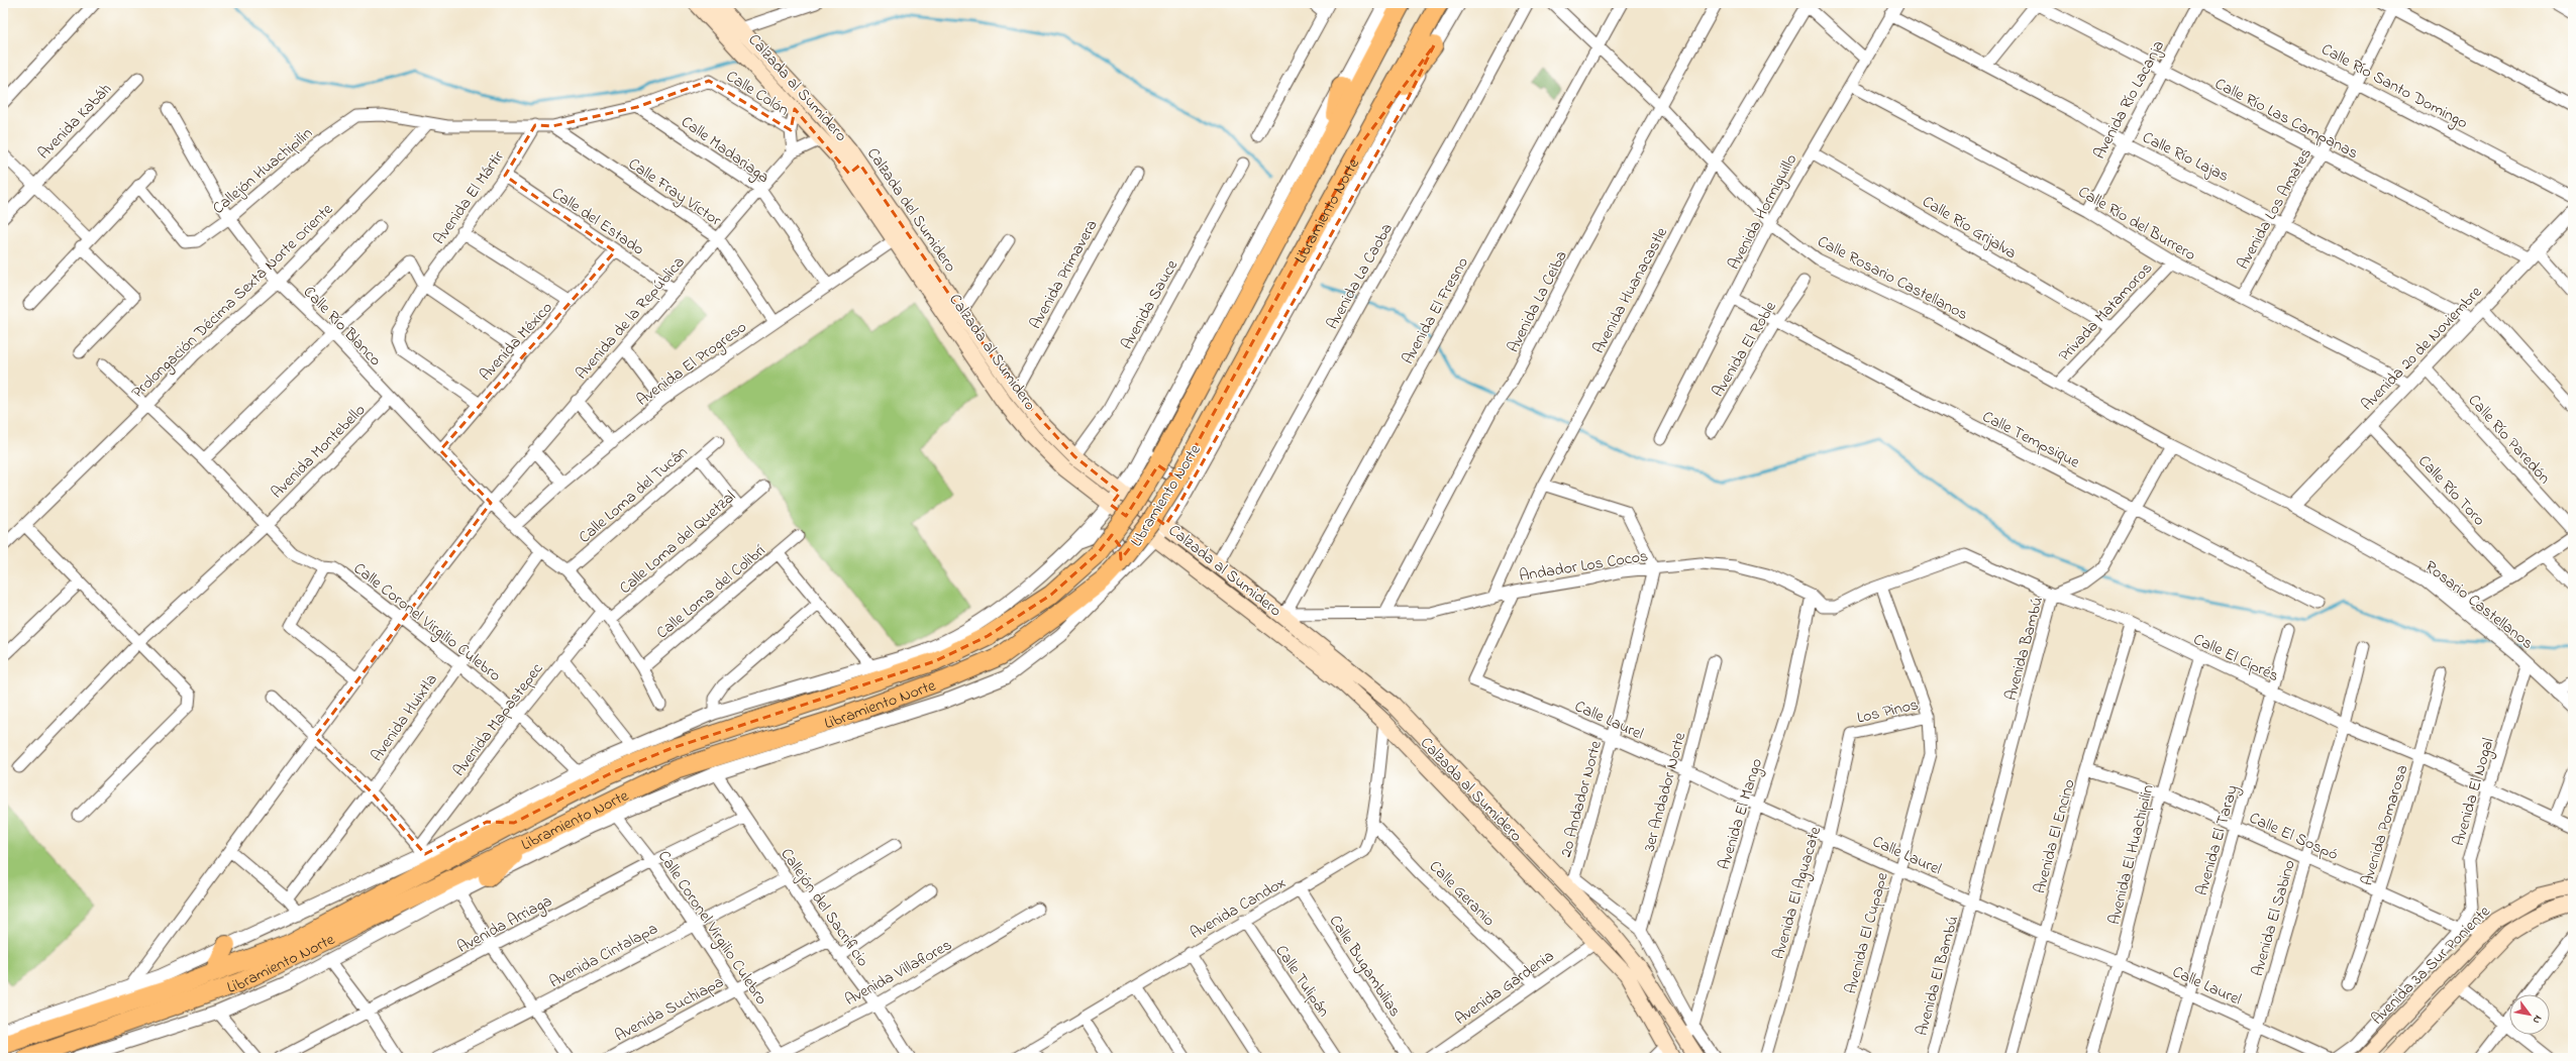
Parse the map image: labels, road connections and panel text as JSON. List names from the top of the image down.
{
  "streets": {
    "highway": ["Libramiento Norte"],
    "main road": ["Calzada al Sumidero", "Calzada del Sumidero", "Avenida 3a Sur Poniente"],
    "street": [
      "Calle Río Santo Domingo",
      "Calle Colón",
      "Avenida Río Lacanja",
      "Calle Río Las Campanas",
      "Avenida Kabáh",
      "Calle Madariaga",
      "Calle Río Lajas",
      "Callejón Huachipilin",
      "Calle Fray Víctor",
      "Avenida El Mártir",
      "Avenida Los Amates",
      "Avenida Hormiguillo",
      "Calle del Estado",
      "Calle Río del Burrero",
      "Calle Río Grijalva",
      "Avenida Primavera",
      "Avenida La Caoba",
      "Calle Rosario Castellanos",
      "Avenida Huanacastle",
      "Prolongación Décima Sexta Norte Oriente",
      "Avenida La Ceiba",
      "Avenida Sauce",
      "Avenida El Fresno",
      "Privada Matamoros",
      "Avenida de la República",
      "Calle Río Blanco",
      "Avenida México",
      "Avenida 20 de Noviembre",
      "Avenida El Roble",
      "Avenida El Progreso",
      "Calle Tempsique",
      "Calle Río Paredón",
      "Avenida Montebello",
      "Calle Río Toro",
      "Calle Loma del Tucán",
      "Calle Loma del Quetzal",
      "Andador Los Cocos",
      "Calle Loma del Colibrí",
      "Rosario Castellanos",
      "Calle Coronel Virgilio Culebro",
      "Avenida Bambú",
      "Calle El Ciprés",
      "Los Pinos",
      "Avenida Huixtla",
      "Avenida Mapastepec",
      "Calle Laurel",
      "3er Andador Norte",
      "Avenida El Nogal",
      "2o Andador Norte",
      "Avenida El Mango",
      "Avenida Pomarosa",
      "Calle El Sospó",
      "Avenida El Encino",
      "Avenida El Taray",
      "Avenida El Huachipilin",
      "Calle Geranio",
      "Avenida El Aguacate",
      "Callejón del Sacrificio",
      "Avenida Candox",
      "Avenida El Sabino",
      "Avenida Arriaga",
      "Avenida El Cupape",
      "Avenida Cintalapa",
      "Calle Bugambilias",
      "Avenida Villaflores",
      "Avenida El Bambú",
      "Calle Tulipán",
      "Avenida Gardenia",
      "Avenida Suchiapa"
    ]
  },
  "crossings": [
    ["Calle Río Santo Domingo", "Avenida Los Amates"],
    ["Calzada al Sumidero", "Calzada del Sumidero"],
    ["Calzada al Sumidero", "Libramiento Norte"],
    ["Calzada al Sumidero", "Avenida El Fresno"],
    ["Calzada al Sumidero", "Avenida de la República"],
    ["Calzada al Sumidero", "Avenida El Progreso"],
    ["Calzada al Sumidero", "Avenida Candox"],
    ["Calzada al Sumidero", "Avenida Gardenia"],
    ["Calle Colón", "Calle Madariaga"],
    ["Avenida Río Lacanja", "Calle Río Las Campanas"],
    ["Avenida Río Lacanja", "Calle Río Lajas"],
    ["Avenida Río Lacanja", "Calle Río del Burrero"],
    ["Calle Río Las Campanas", "Avenida Los Amates"],
    ["Calle Río Las Campanas", "Avenida 20 de Noviembre"],
    ["Calle Madariaga", "Avenida de la República"],
    ["Calle Madariaga", "Avenida El Progreso"],
    ["Calle Río Lajas", "Avenida Los Amates"],
    ["Calle Río Lajas", "Avenida Hormiguillo"],
    ["Calle Río Lajas", "Avenida 20 de Noviembre"],
    ["Callejón Huachipilin", "Prolongación Décima Sexta Norte Oriente"],
    ["Callejón Huachipilin", "Calle Río Blanco"],
    ["Calle Fray Víctor", "Avenida de la República"],
    ["Calle Fray Víctor", "Avenida El Progreso"],
    ["Avenida El Mártir", "Calle del Estado"],
    ["Avenida El Mártir", "Avenida México"],
    ["Avenida Los Amates", "Calle Río del Burrero"],
    ["Calzada del Sumidero", "Libramiento Norte"],
    ["Calzada del Sumidero", "Avenida Primavera"],
    ["Calzada del Sumidero", "Avenida La Caoba"],
    ["Calzada del Sumidero", "Avenida Sauce"],
    ["Calzada del Sumidero", "Avenida El Fresno"],
    ["Calzada del Sumidero", "Andador Los Cocos"],
    ["Calzada del Sumidero", "2o Andador Norte"],
    ["Calzada del Sumidero", "Avenida El Mango"],
    ["Libramiento Norte", "Avenida de la República"],
    ["Libramiento Norte", "Calle Coronel Virgilio Culebro"],
    ["Libramiento Norte", "Avenida Mapastepec"],
    ["Avenida Hormiguillo", "Calle Río del Burrero"],
    ["Avenida Hormiguillo", "Calle Río Grijalva"],
    ["Avenida Hormiguillo", "Calle Rosario Castellanos"],
    ["Avenida Hormiguillo", "Calle Tempsique"],
    ["Calle del Estado", "Avenida de la República"],
    ["Calle del Estado", "Avenida México"],
    ["Calle Río del Burrero", "Privada Matamoros"],
    ["Calle Río del Burrero", "Avenida 20 de Noviembre"],
    ["Calle Río Grijalva", "Privada Matamoros"],
    ["Calle Rosario Castellanos", "Avenida Huanacastle"],
    ["Calle Rosario Castellanos", "Avenida La Ceiba"],
    ["Calle Rosario Castellanos", "Avenida El Fresno"],
    ["Calle Rosario Castellanos", "Privada Matamoros"],
    ["Calle Rosario Castellanos", "Avenida 20 de Noviembre"],
    ["Calle Rosario Castellanos", "Rosario Castellanos"],
    ["Calle Rosario Castellanos", "Avenida Bambú"],
    ["Avenida Huanacastle", "Andador Los Cocos"],
    ["Prolongación Décima Sexta Norte Oriente", "Calle Río Blanco"],
    ["Prolongación Décima Sexta Norte Oriente", "Calle Coronel Virgilio Culebro"],
    ["Avenida La Ceiba", "Andador Los Cocos"],
    ["Avenida El Fresno", "Andador Los Cocos"],
    ["Avenida de la República", "Calle Coronel Virgilio Culebro"],
    ["Calle Río Blanco", "Avenida México"],
    ["Calle Río Blanco", "Avenida Montebello"],
    ["Avenida 20 de Noviembre", "Calle Río Paredón"],
    ["Avenida 20 de Noviembre", "Calle Río Toro"],
    ["Avenida 20 de Noviembre", "Rosario Castellanos"],
    ["Avenida El Roble", "Calle Tempsique"],
    ["Calle Tempsique", "Avenida Bambú"],
    ["Avenida Montebello", "Calle Coronel Virgilio Culebro"],
    ["Calle Loma del Quetzal", "Avenida Mapastepec"],
    ["Andador Los Cocos", "Calle El Ciprés"],
    ["Andador Los Cocos", "Calle Laurel"],
    ["Andador Los Cocos", "2o Andador Norte"],
    ["Andador Los Cocos", "Avenida El Mango"],
    ["Andador Los Cocos", "Avenida El Cupape"],
    ["Rosario Castellanos", "Avenida El Nogal"],
    ["Calle Coronel Virgilio Culebro", "Avenida Huixtla"],
    ["Calle Coronel Virgilio Culebro", "Avenida Mapastepec"],
    ["Calle Coronel Virgilio Culebro", "Avenida Arriaga"],
    ["Calle Coronel Virgilio Culebro", "Avenida Cintalapa"],
    ["Calle Coronel Virgilio Culebro", "Avenida Villaflores"],
    ["Calle Coronel Virgilio Culebro", "Avenida Suchiapa"],
    ["Avenida Bambú", "Calle El Ciprés"],
    ["Avenida Bambú", "Calle Laurel"],
    ["Avenida Bambú", "Avenida El Bambú"],
    ["Calle El Ciprés", "Avenida El Nogal"],
    ["Calle El Ciprés", "Avenida Pomarosa"],
    ["Calle El Ciprés", "Avenida El Encino"],
    ["Calle El Ciprés", "Avenida El Taray"],
    ["Calle El Ciprés", "Avenida El Huachipilin"],
    ["Calle El Ciprés", "Avenida El Sabino"],
    ["Calle El Ciprés", "Avenida El Cupape"],
    ["Los Pinos", "Avenida El Aguacate"],
    ["Los Pinos", "Avenida El Cupape"],
    ["Calle Laurel", "3er Andador Norte"],
    ["Calle Laurel", "2o Andador Norte"],
    ["Calle Laurel", "Avenida El Mango"],
    ["Calle Laurel", "Avenida El Encino"],
    ["Calle Laurel", "Avenida El Taray"],
    ["Calle Laurel", "Avenida El Huachipilin"],
    ["Calle Laurel", "Avenida El Aguacate"],
    ["Calle Laurel", "Avenida El Sabino"],
    ["Calle Laurel", "Avenida El Cupape"],
    ["Calle Laurel", "Avenida El Bambú"],
    ["Avenida El Nogal", "Calle El Sospó"],
    ["Avenida Pomarosa", "Calle El Sospó"],
    ["Calle El Sospó", "Avenida El Encino"],
    ["Calle El Sospó", "Avenida El Taray"],
    ["Calle El Sospó", "Avenida El Huachipilin"],
    ["Calle El Sospó", "Avenida El Sabino"],
    ["Calle El Sospó", "Avenida 3a Sur Poniente"],
    ["Calle Geranio", "Avenida Candox"],
    ["Calle Geranio", "Avenida Gardenia"],
    ["Callejón del Sacrificio", "Avenida Arriaga"],
    ["Callejón del Sacrificio", "Avenida Cintalapa"],
    ["Callejón del Sacrificio", "Avenida Villaflores"],
    ["Callejón del Sacrificio", "Avenida Suchiapa"],
    ["Avenida Candox", "Calle Bugambilias"],
    ["Avenida Candox", "Calle Tulipán"]
  ],
  "north": "bottom right"
}
